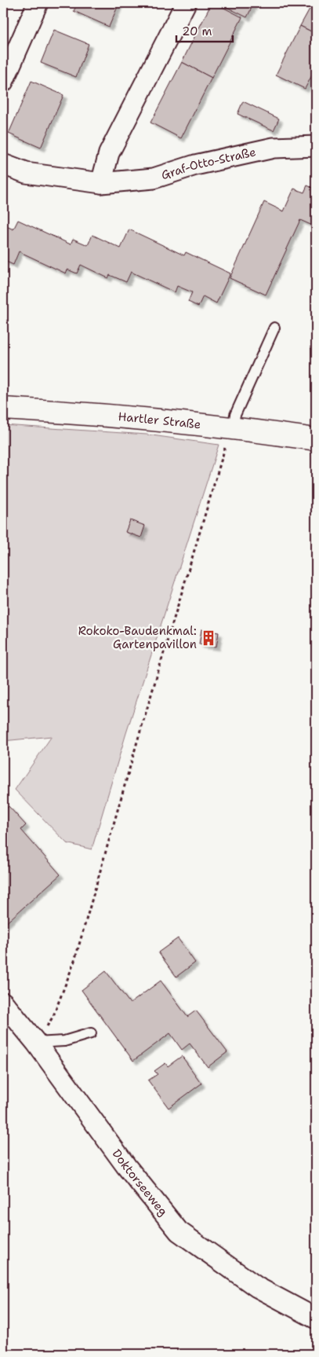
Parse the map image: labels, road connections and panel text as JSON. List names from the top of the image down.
{
  "streets": {
    "main road": ["Hartler Straße"],
    "street": ["Graf-Otto-Straße", "Doktorseeweg"]
  },
  "places": {
    "building": ["Rokoko-Baudenkmal: Gartenpavillon"]
  },
  "scale_bar": "20 m"
}
